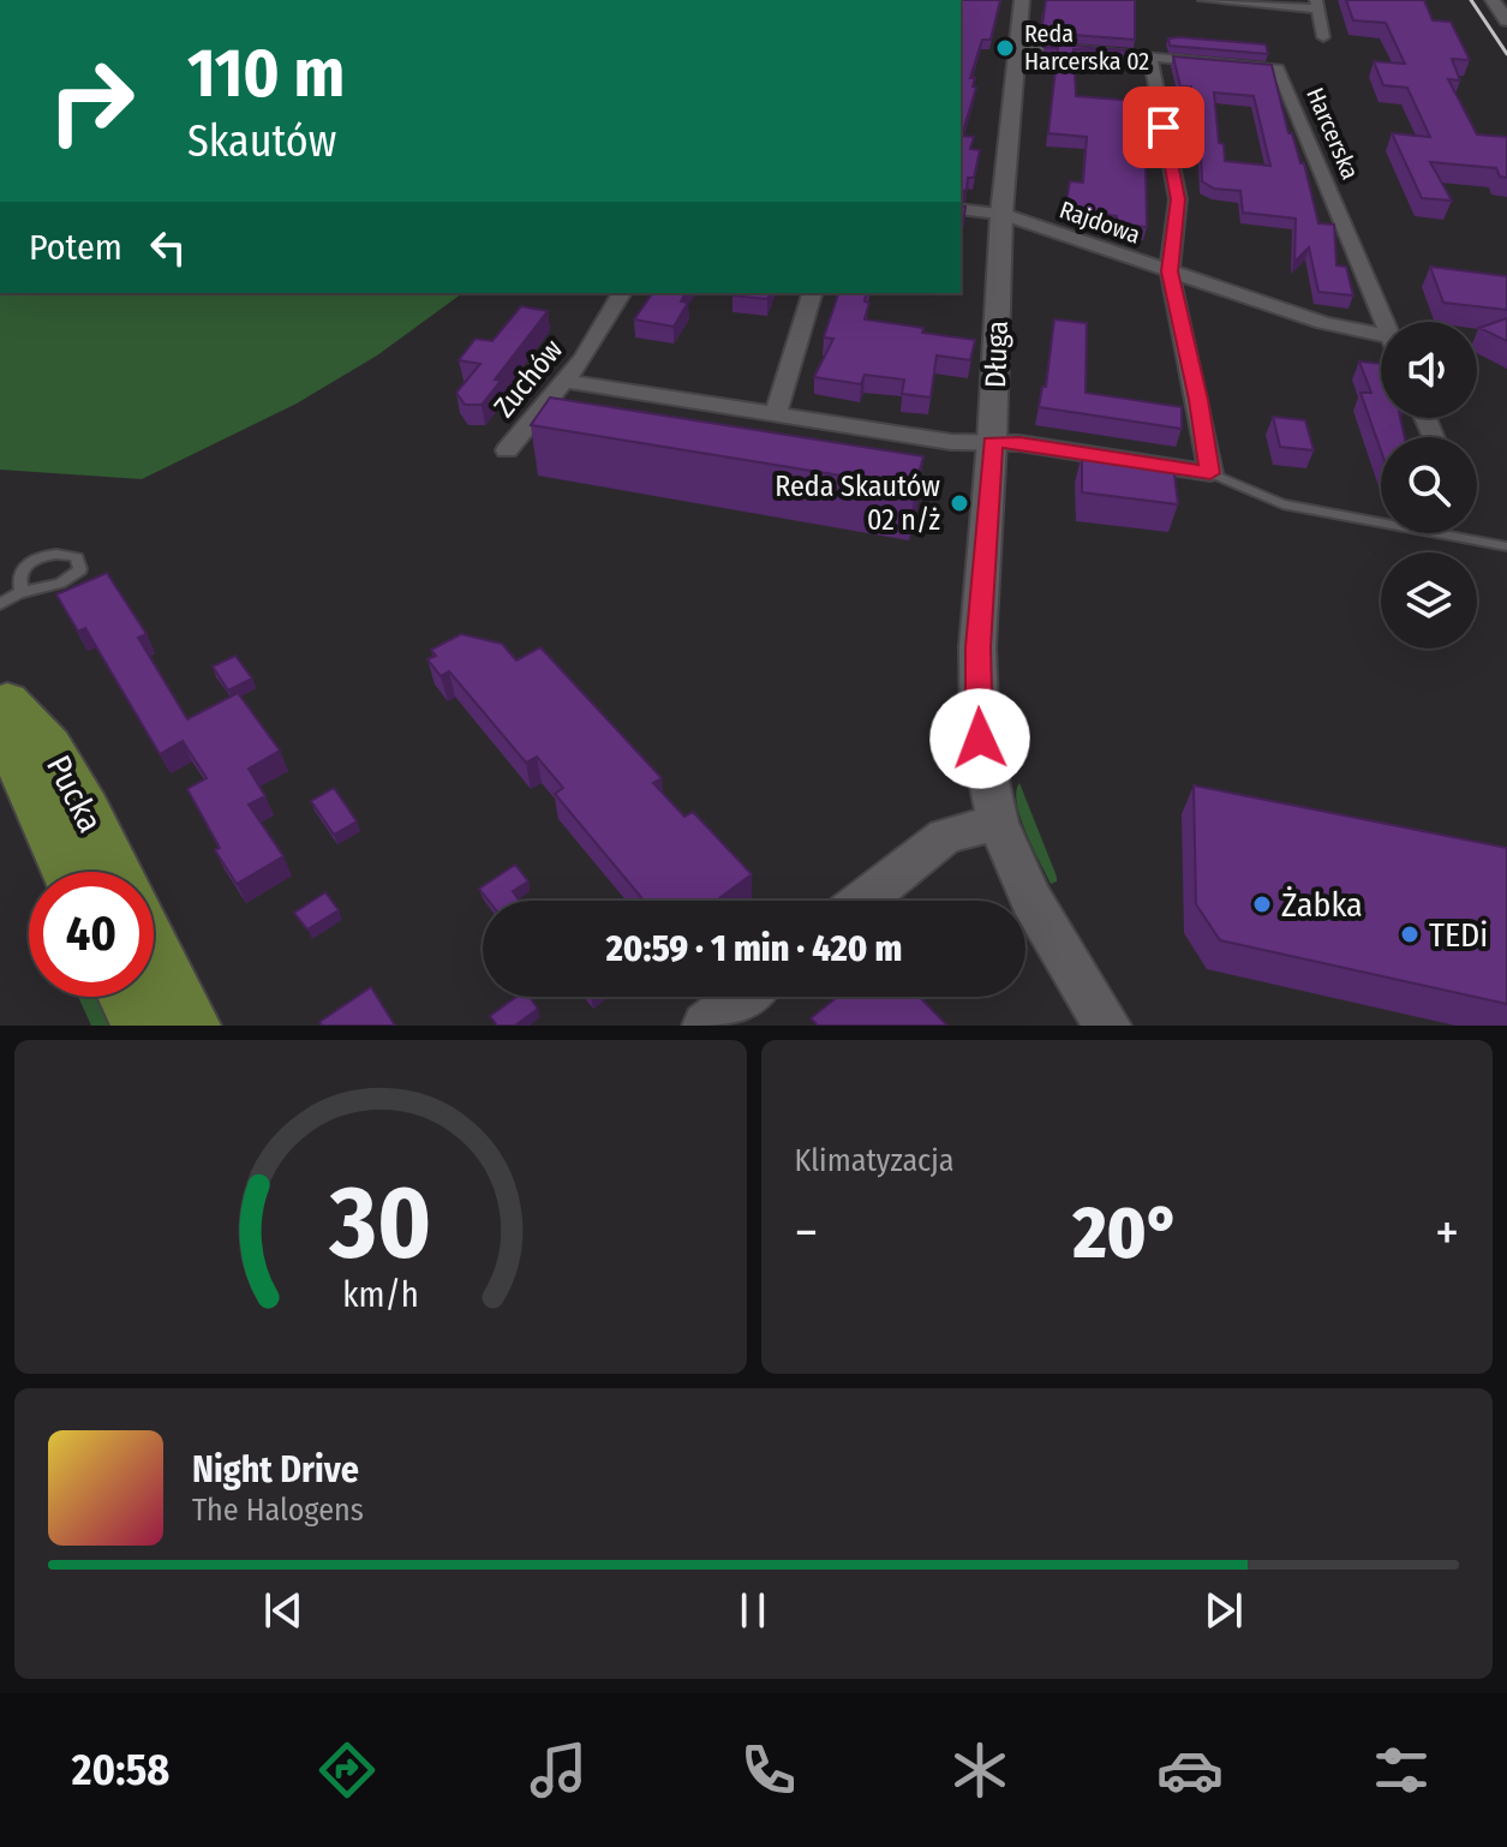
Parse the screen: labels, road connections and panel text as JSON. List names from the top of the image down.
{
  "streets": {
    "main road": ["Pucka"],
    "street": [
      "Harcerska",
      "Rajdowa",
      "Długa",
      "Zuchów"
    ]
  },
  "crossings": [
    ["Harcerska", "Długa"],
    ["Rajdowa", "Długa"]
  ],
  "places": [
    "Reda Harcerska 02",
    "Reda Skautów 02 n/ż",
    "Żabka",
    "TEDi"
  ],
  "page": {
    "turn": ["110 m", "Skautów"],
    "then": "Potem",
    "limit": "40",
    "trip": "20:59 · 1 min · 420 m",
    "tile": "Klimatyzacja",
    "heat": ["−", "20°", "+"],
    "song": ["Night Drive", "The Halogens"],
    "tabs": "20:58",
    "gauge": ["30", "km/h"]
  }
}
